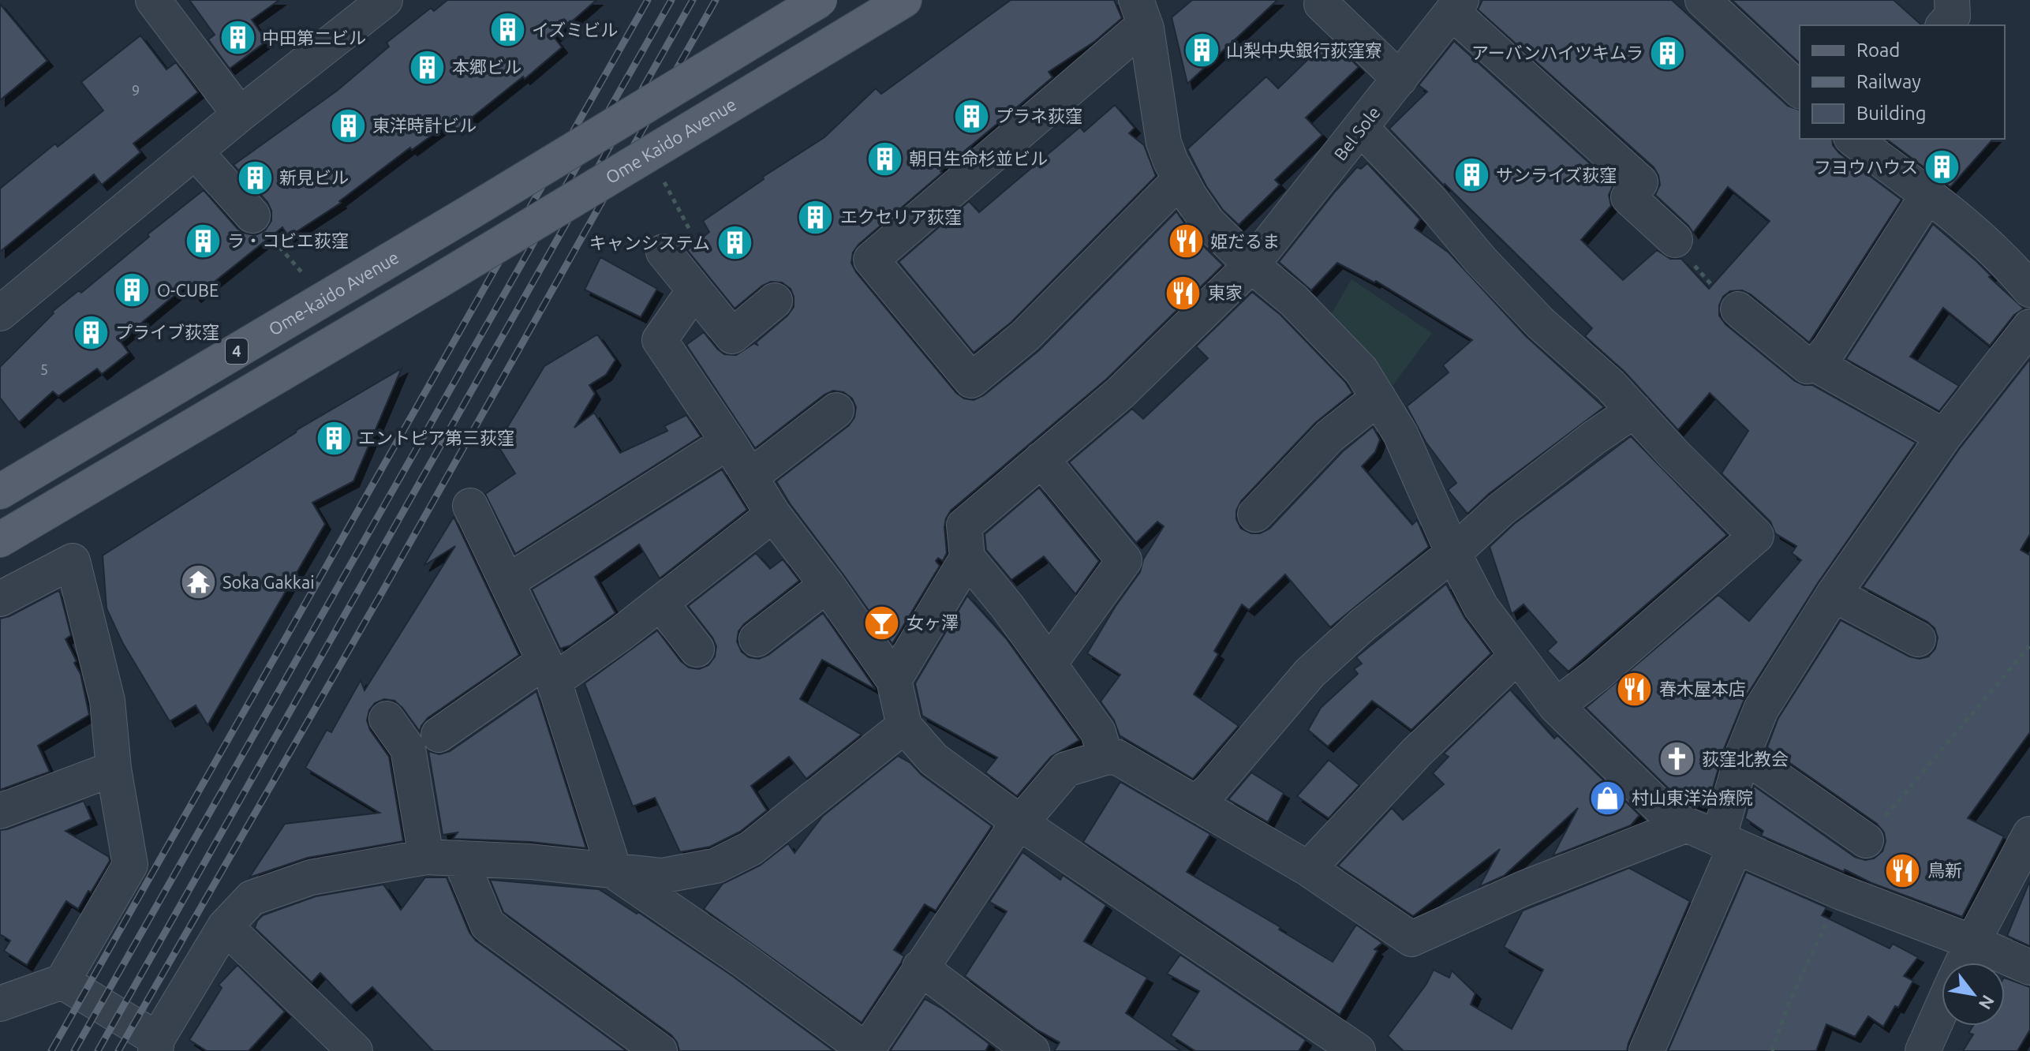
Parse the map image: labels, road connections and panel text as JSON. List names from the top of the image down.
{
  "streets": {
    "main road": ["Ome Kaido Avenue", "Ome-kaido Avenue", "4"],
    "street": ["Bel Sole"]
  },
  "places": {
    "building": [
      "イズミビル",
      "中田第二ビル",
      "山梨中央銀行荻窪寮",
      "アーバンハイツキムラ",
      "本郷ビル",
      "プラネ荻窪",
      "東洋時計ビル",
      "朝日生命杉並ビル",
      "フヨウハウス",
      "サンライズ荻窪",
      "新見ビル",
      "エクセリア荻窪",
      "ラ・コビエ荻窪",
      "キャンシステム",
      "O-CUBE",
      "プライブ荻窪",
      "エントピア第三荻窪"
    ],
    "restaurant": [
      "姫だるま",
      "東家",
      "春木屋本店",
      "鳥新"
    ],
    "temple": ["Soka Gakkai"],
    "bar": ["女ヶ澤"],
    "church": ["荻窪北教会"],
    "shop": ["村山東洋治療院"]
  },
  "house_numbers": ["9", "5"],
  "legend": ["Road", "Railway", "Building"],
  "north": "bottom right"
}
